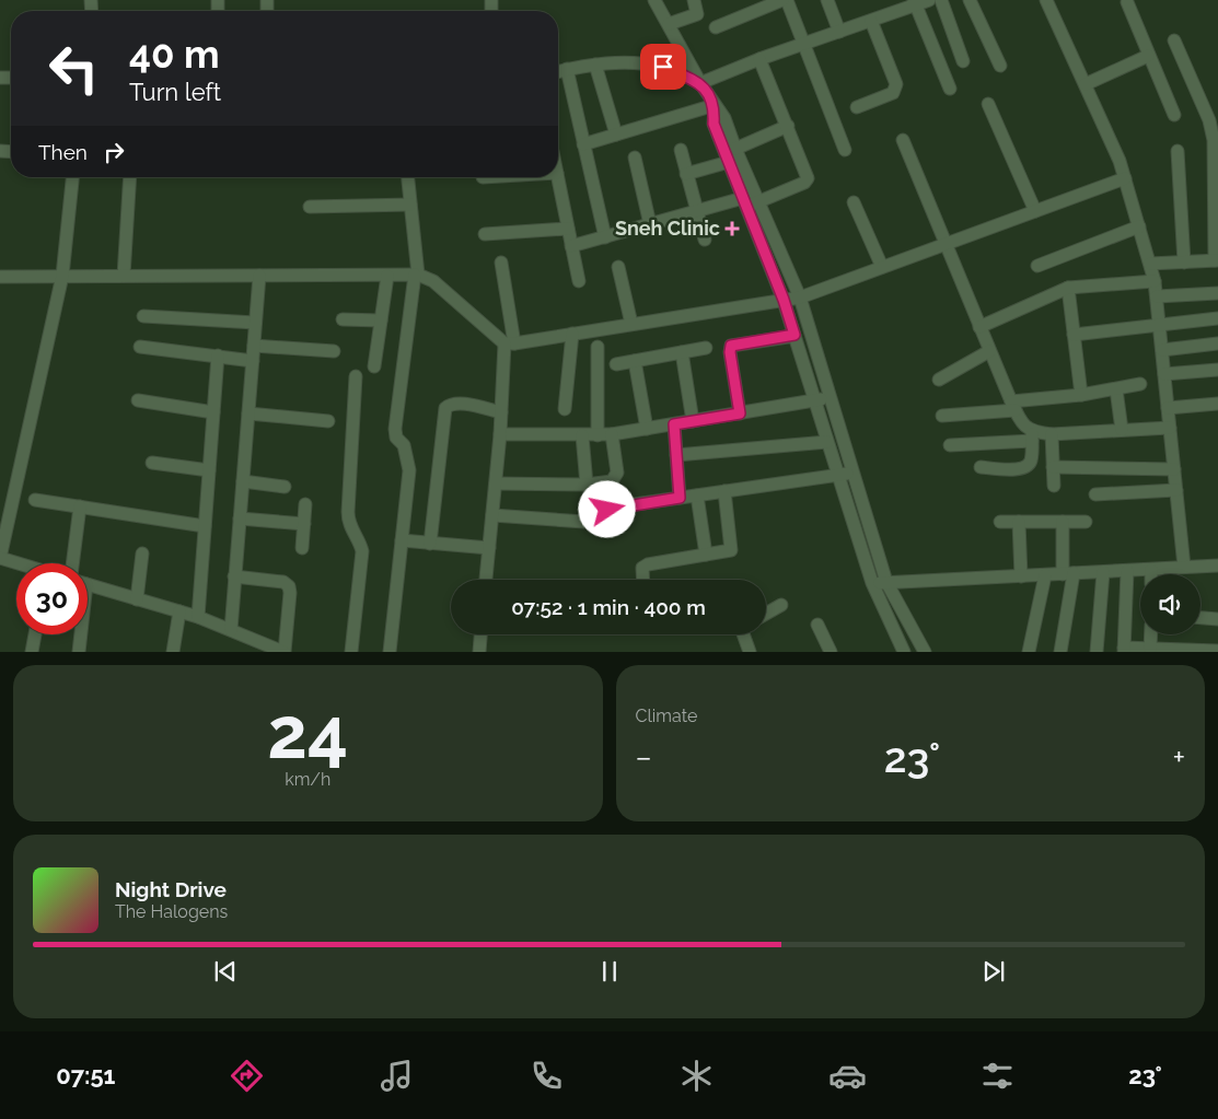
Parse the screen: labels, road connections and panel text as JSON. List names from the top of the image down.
{
  "places": {
    "health": ["Sneh Clinic"]
  },
  "page": {
    "turn": ["40 m", "Turn left"],
    "then": "Then",
    "limit": "30",
    "trip": "07:52 · 1 min · 400 m",
    "tile": [
      ["24", "km/h"],
      "Climate"
    ],
    "heat": ["−", "23°", "+"],
    "song": ["Night Drive", "The Halogens"],
    "tabs": ["07:51", "23°"]
  }
}
